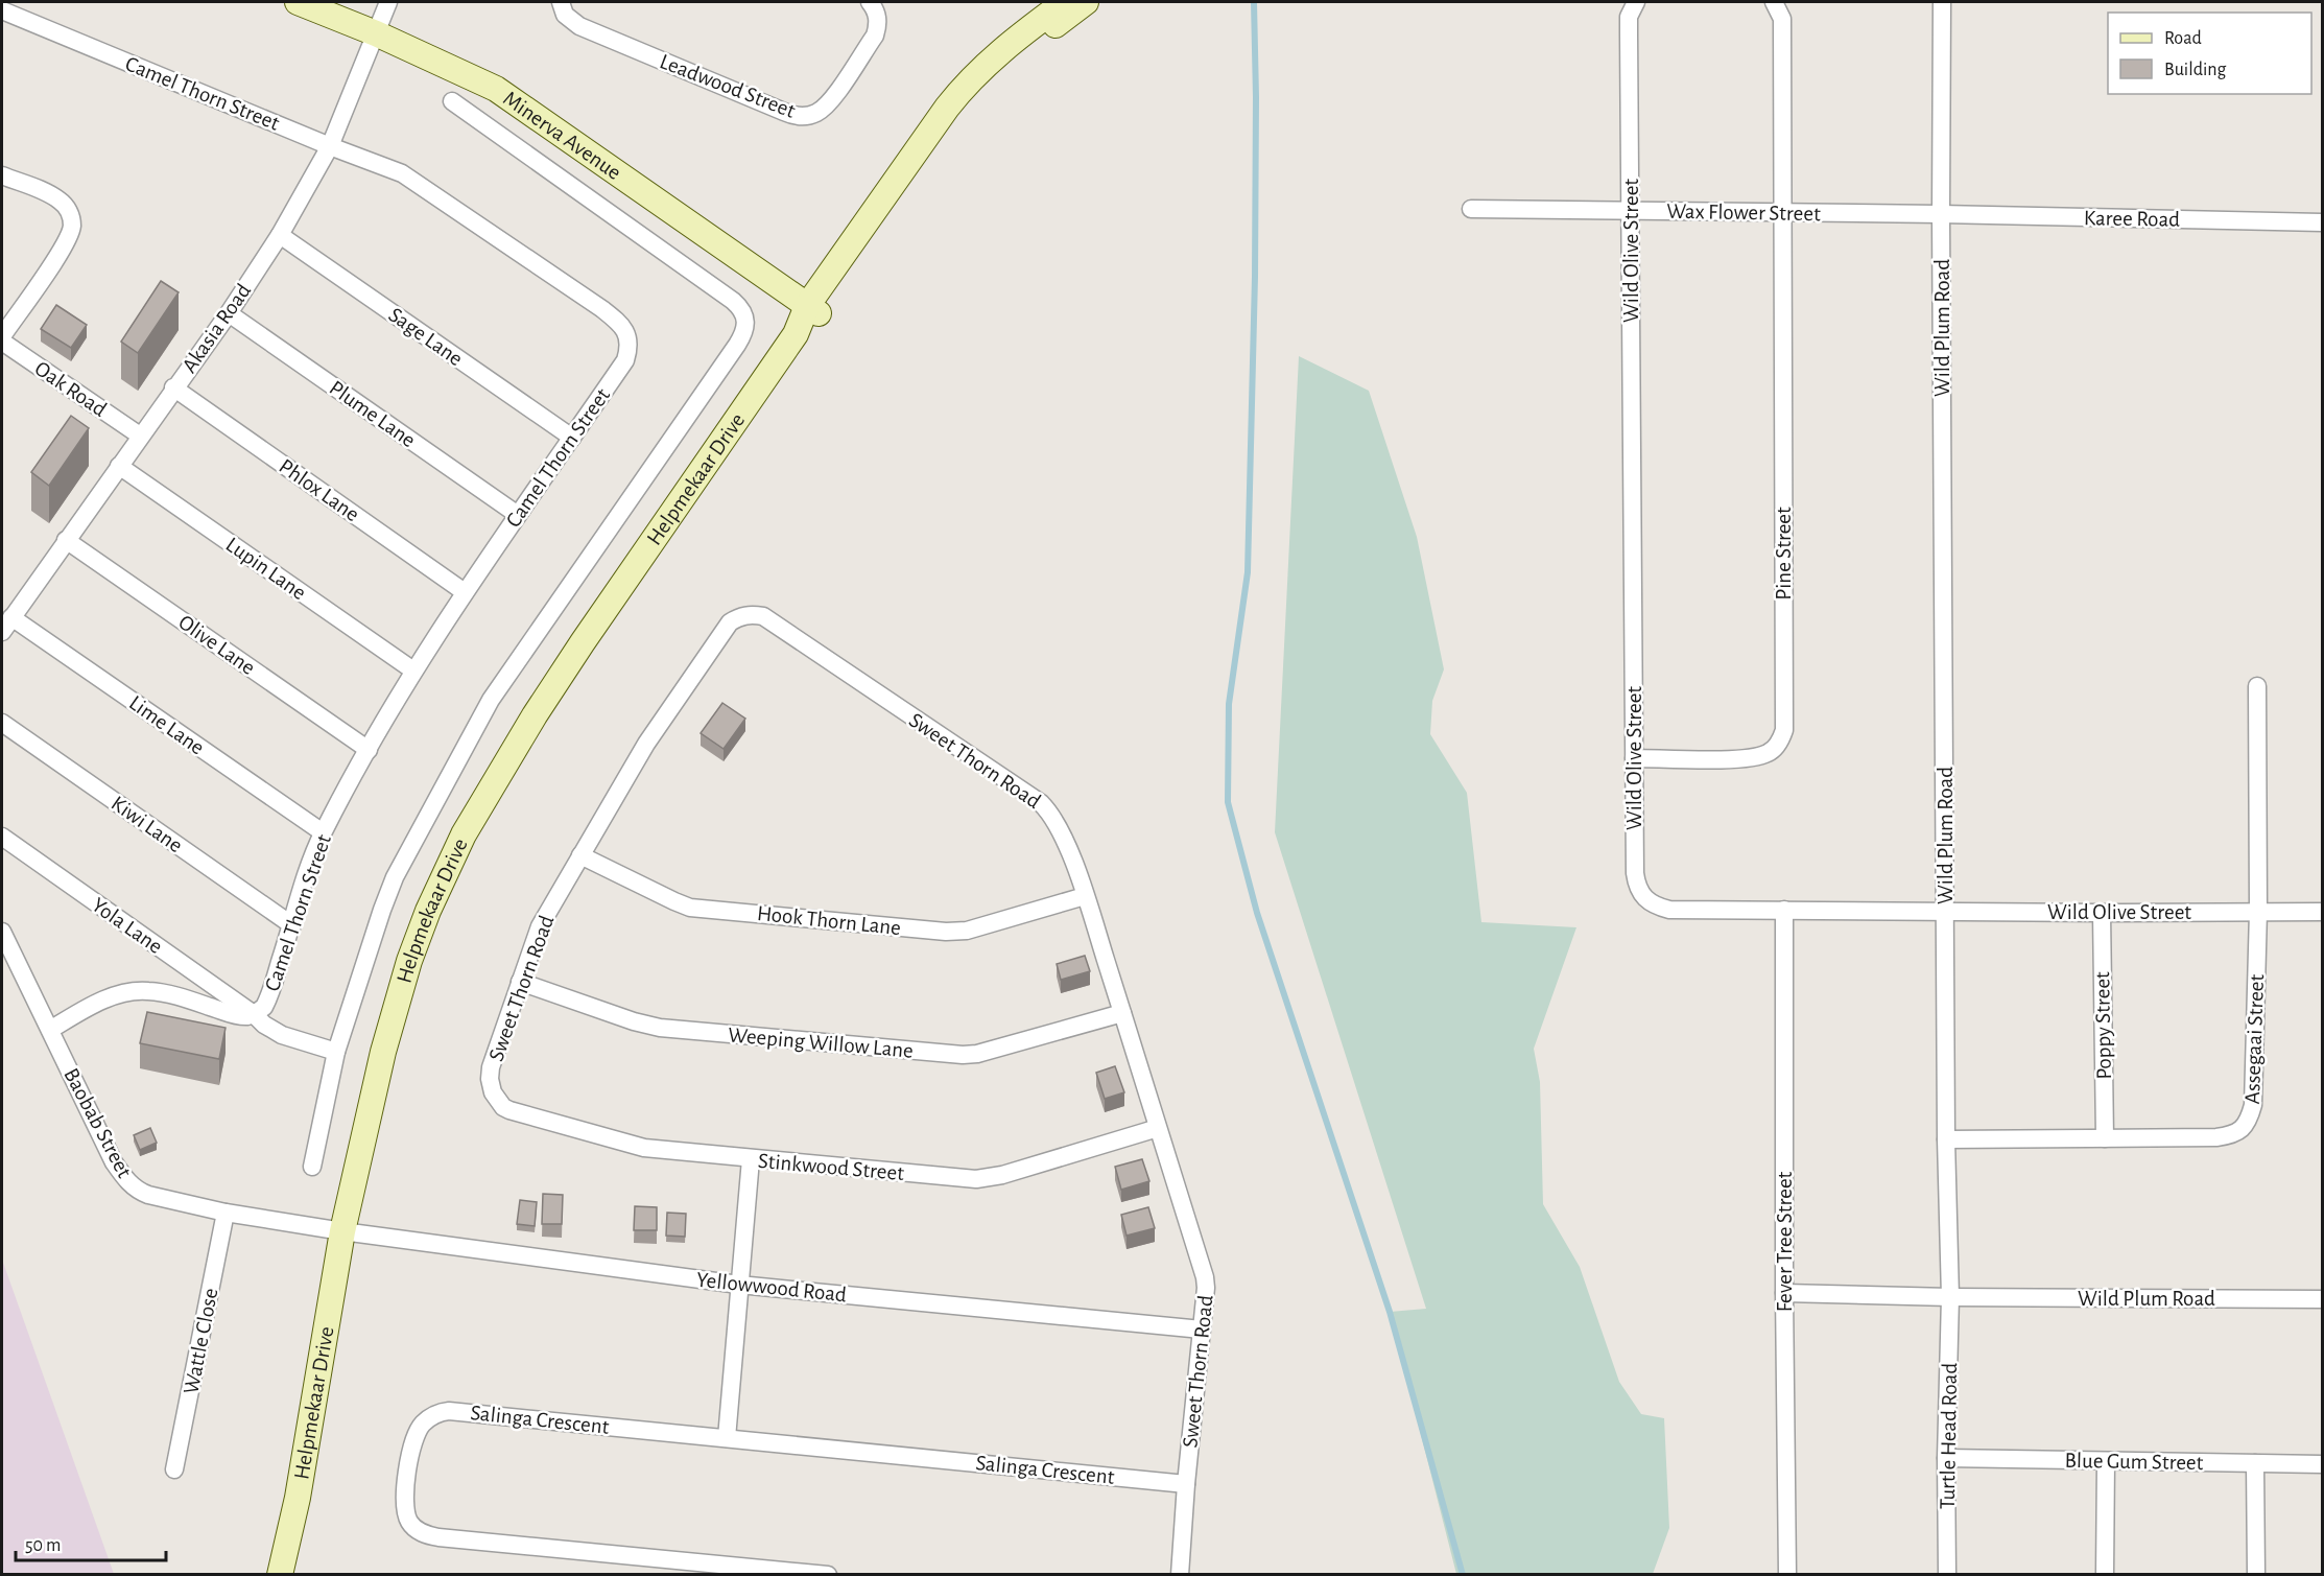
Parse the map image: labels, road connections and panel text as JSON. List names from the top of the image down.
{
  "streets": {
    "street": [
      "Leadwood Street",
      "Camel Thorn Street",
      "Minerva Avenue",
      "Wax Flower Street",
      "Karee Road",
      "Wild Olive Street",
      "Akasia Road",
      "Wild Plum Road",
      "Sage Lane",
      "Oak Road",
      "Plume Lane",
      "Helpmekaar Drive",
      "Phlox Lane",
      "Pine Street",
      "Lupin Lane",
      "Olive Lane",
      "Lime Lane",
      "Sweet Thorn Road",
      "Kiwi Lane",
      "Hook Thorn Lane",
      "Yola Lane",
      "Poppy Street",
      "Assegaai Street",
      "Weeping Willow Lane",
      "Baobab Street",
      "Stinkwood Street",
      "Fever Tree Street",
      "Yellowwood Road",
      "Wattle Close",
      "Salinga Crescent",
      "Turtle Head Road",
      "Blue Gum Street"
    ]
  },
  "crossings": [
    ["Camel Thorn Street", "Akasia Road"],
    ["Camel Thorn Street", "Sage Lane"],
    ["Camel Thorn Street", "Plume Lane"],
    ["Camel Thorn Street", "Phlox Lane"],
    ["Camel Thorn Street", "Lupin Lane"],
    ["Camel Thorn Street", "Olive Lane"],
    ["Camel Thorn Street", "Lime Lane"],
    ["Camel Thorn Street", "Kiwi Lane"],
    ["Camel Thorn Street", "Yola Lane"],
    ["Camel Thorn Street", "Baobab Street"],
    ["Minerva Avenue", "Akasia Road"],
    ["Minerva Avenue", "Helpmekaar Drive"],
    ["Wax Flower Street", "Karee Road"],
    ["Wax Flower Street", "Wild Olive Street"],
    ["Wax Flower Street", "Wild Plum Road"],
    ["Wax Flower Street", "Pine Street"],
    ["Karee Road", "Wild Plum Road"],
    ["Wild Olive Street", "Wild Plum Road"],
    ["Wild Olive Street", "Pine Street"],
    ["Wild Olive Street", "Poppy Street"],
    ["Wild Olive Street", "Assegaai Street"],
    ["Wild Olive Street", "Fever Tree Street"],
    ["Akasia Road", "Sage Lane"],
    ["Akasia Road", "Oak Road"],
    ["Akasia Road", "Plume Lane"],
    ["Akasia Road", "Phlox Lane"],
    ["Akasia Road", "Lupin Lane"],
    ["Akasia Road", "Olive Lane"],
    ["Akasia Road", "Lime Lane"],
    ["Wild Plum Road", "Assegaai Street"],
    ["Wild Plum Road", "Turtle Head Road"],
    ["Helpmekaar Drive", "Baobab Street"],
    ["Helpmekaar Drive", "Yellowwood Road"],
    ["Sweet Thorn Road", "Hook Thorn Lane"],
    ["Sweet Thorn Road", "Weeping Willow Lane"],
    ["Sweet Thorn Road", "Stinkwood Street"],
    ["Sweet Thorn Road", "Yellowwood Road"],
    ["Sweet Thorn Road", "Salinga Crescent"],
    ["Poppy Street", "Assegaai Street"],
    ["Baobab Street", "Yellowwood Road"],
    ["Baobab Street", "Wattle Close"],
    ["Turtle Head Road", "Blue Gum Street"]
  ],
  "legend": ["Road", "Building"],
  "scale_bar": "50 m"
}
